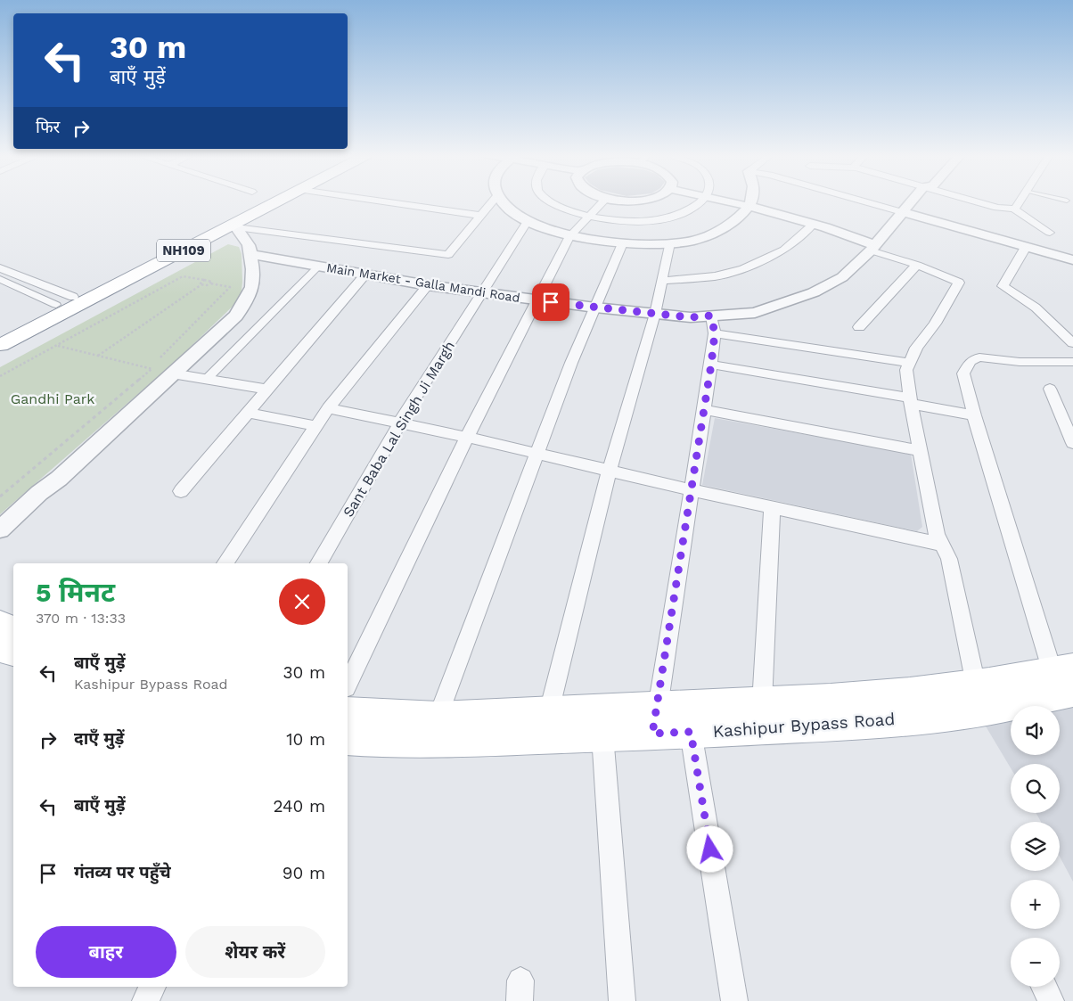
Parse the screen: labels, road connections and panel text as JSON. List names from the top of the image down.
{
  "streets": {
    "main road": ["NH109", "Kashipur Bypass Road"],
    "street": ["Main Market - Galla Mandi Road", "Sant Baba Lal Singh Ji Margh"]
  },
  "crossings": [
    ["Main Market - Galla Mandi Road", "Sant Baba Lal Singh Ji Margh"]
  ],
  "parks": ["Gandhi Park"],
  "page": {
    "turn": ["30 m", "बाएँ मुड़ें"],
    "then": "फिर",
    "heading": ["5 मिनट", "370 m · 13:33"],
    "list": [
      {
        "name": "बाएँ मुड़ें",
        "note": "Kashipur Bypass Road",
        "value": "30 m"
      },
      {
        "name": "दाएँ मुड़ें",
        "value": "10 m"
      },
      {
        "name": "बाएँ मुड़ें",
        "value": "240 m"
      },
      {
        "name": "गंतव्य पर पहुँचे",
        "value": "90 m"
      }
    ],
    "map_buttons": ["+", "−"],
    "buttons": ["बाहर", "शेयर करें"]
  }
}
